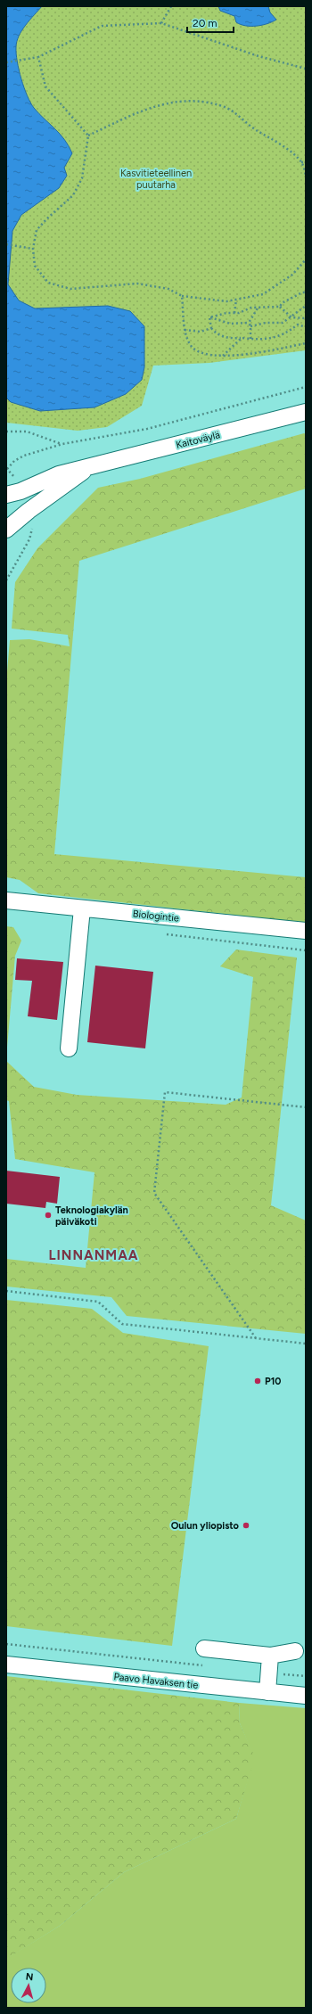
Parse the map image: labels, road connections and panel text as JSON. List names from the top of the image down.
{
  "streets": {
    "street": ["Kaitoväylä", "Biologintie", "Paavo Havaksen tie"]
  },
  "districts": ["LINNANMAA"],
  "parks": ["Kasvitieteellinen puutarha"],
  "places": ["Teknologiakylän päiväkoti", "P10", "Oulun yliopisto"],
  "scale_bar": "20 m",
  "north": "top"
}
